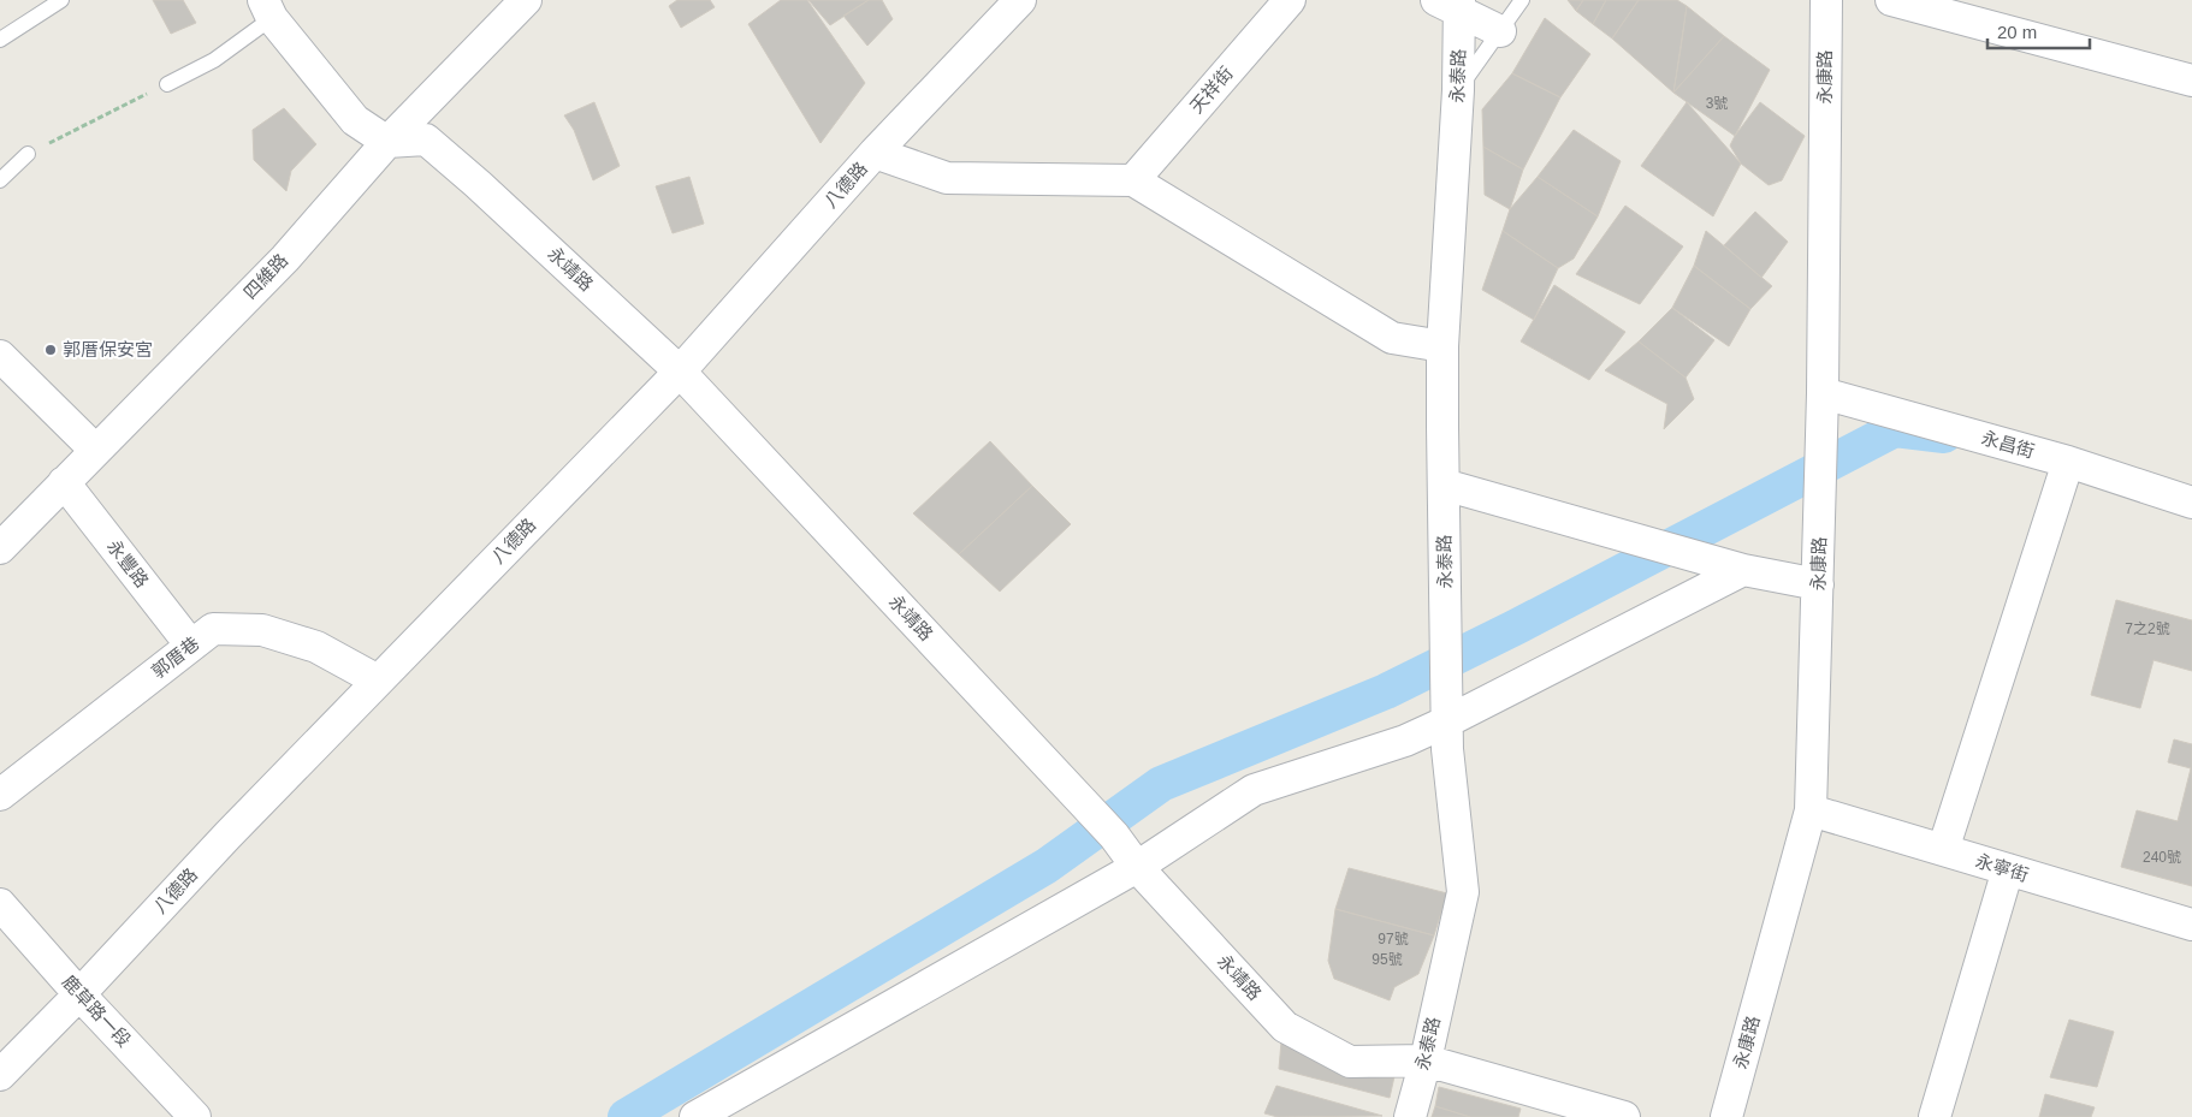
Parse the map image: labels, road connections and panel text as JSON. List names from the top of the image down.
{
  "streets": {
    "street": [
      "永泰路",
      "永康路",
      "天祥街",
      "八德路",
      "永靖路",
      "四維路",
      "永昌街",
      "永豐路",
      "郭厝巷",
      "永寧街",
      "鹿草路一段"
    ]
  },
  "crossings": [
    ["永泰路", "永靖路"],
    ["永康路", "永昌街"],
    ["永康路", "永寧街"],
    ["八德路", "永靖路"],
    ["八德路", "郭厝巷"],
    ["八德路", "鹿草路一段"],
    ["永靖路", "四維路"],
    ["四維路", "永豐路"],
    ["永豐路", "郭厝巷"]
  ],
  "places": ["郭厝保安宮"],
  "house_numbers": [
    "3號",
    "7之2號",
    "240號",
    "97號",
    "95號"
  ],
  "scale_bar": "20 m"
}
